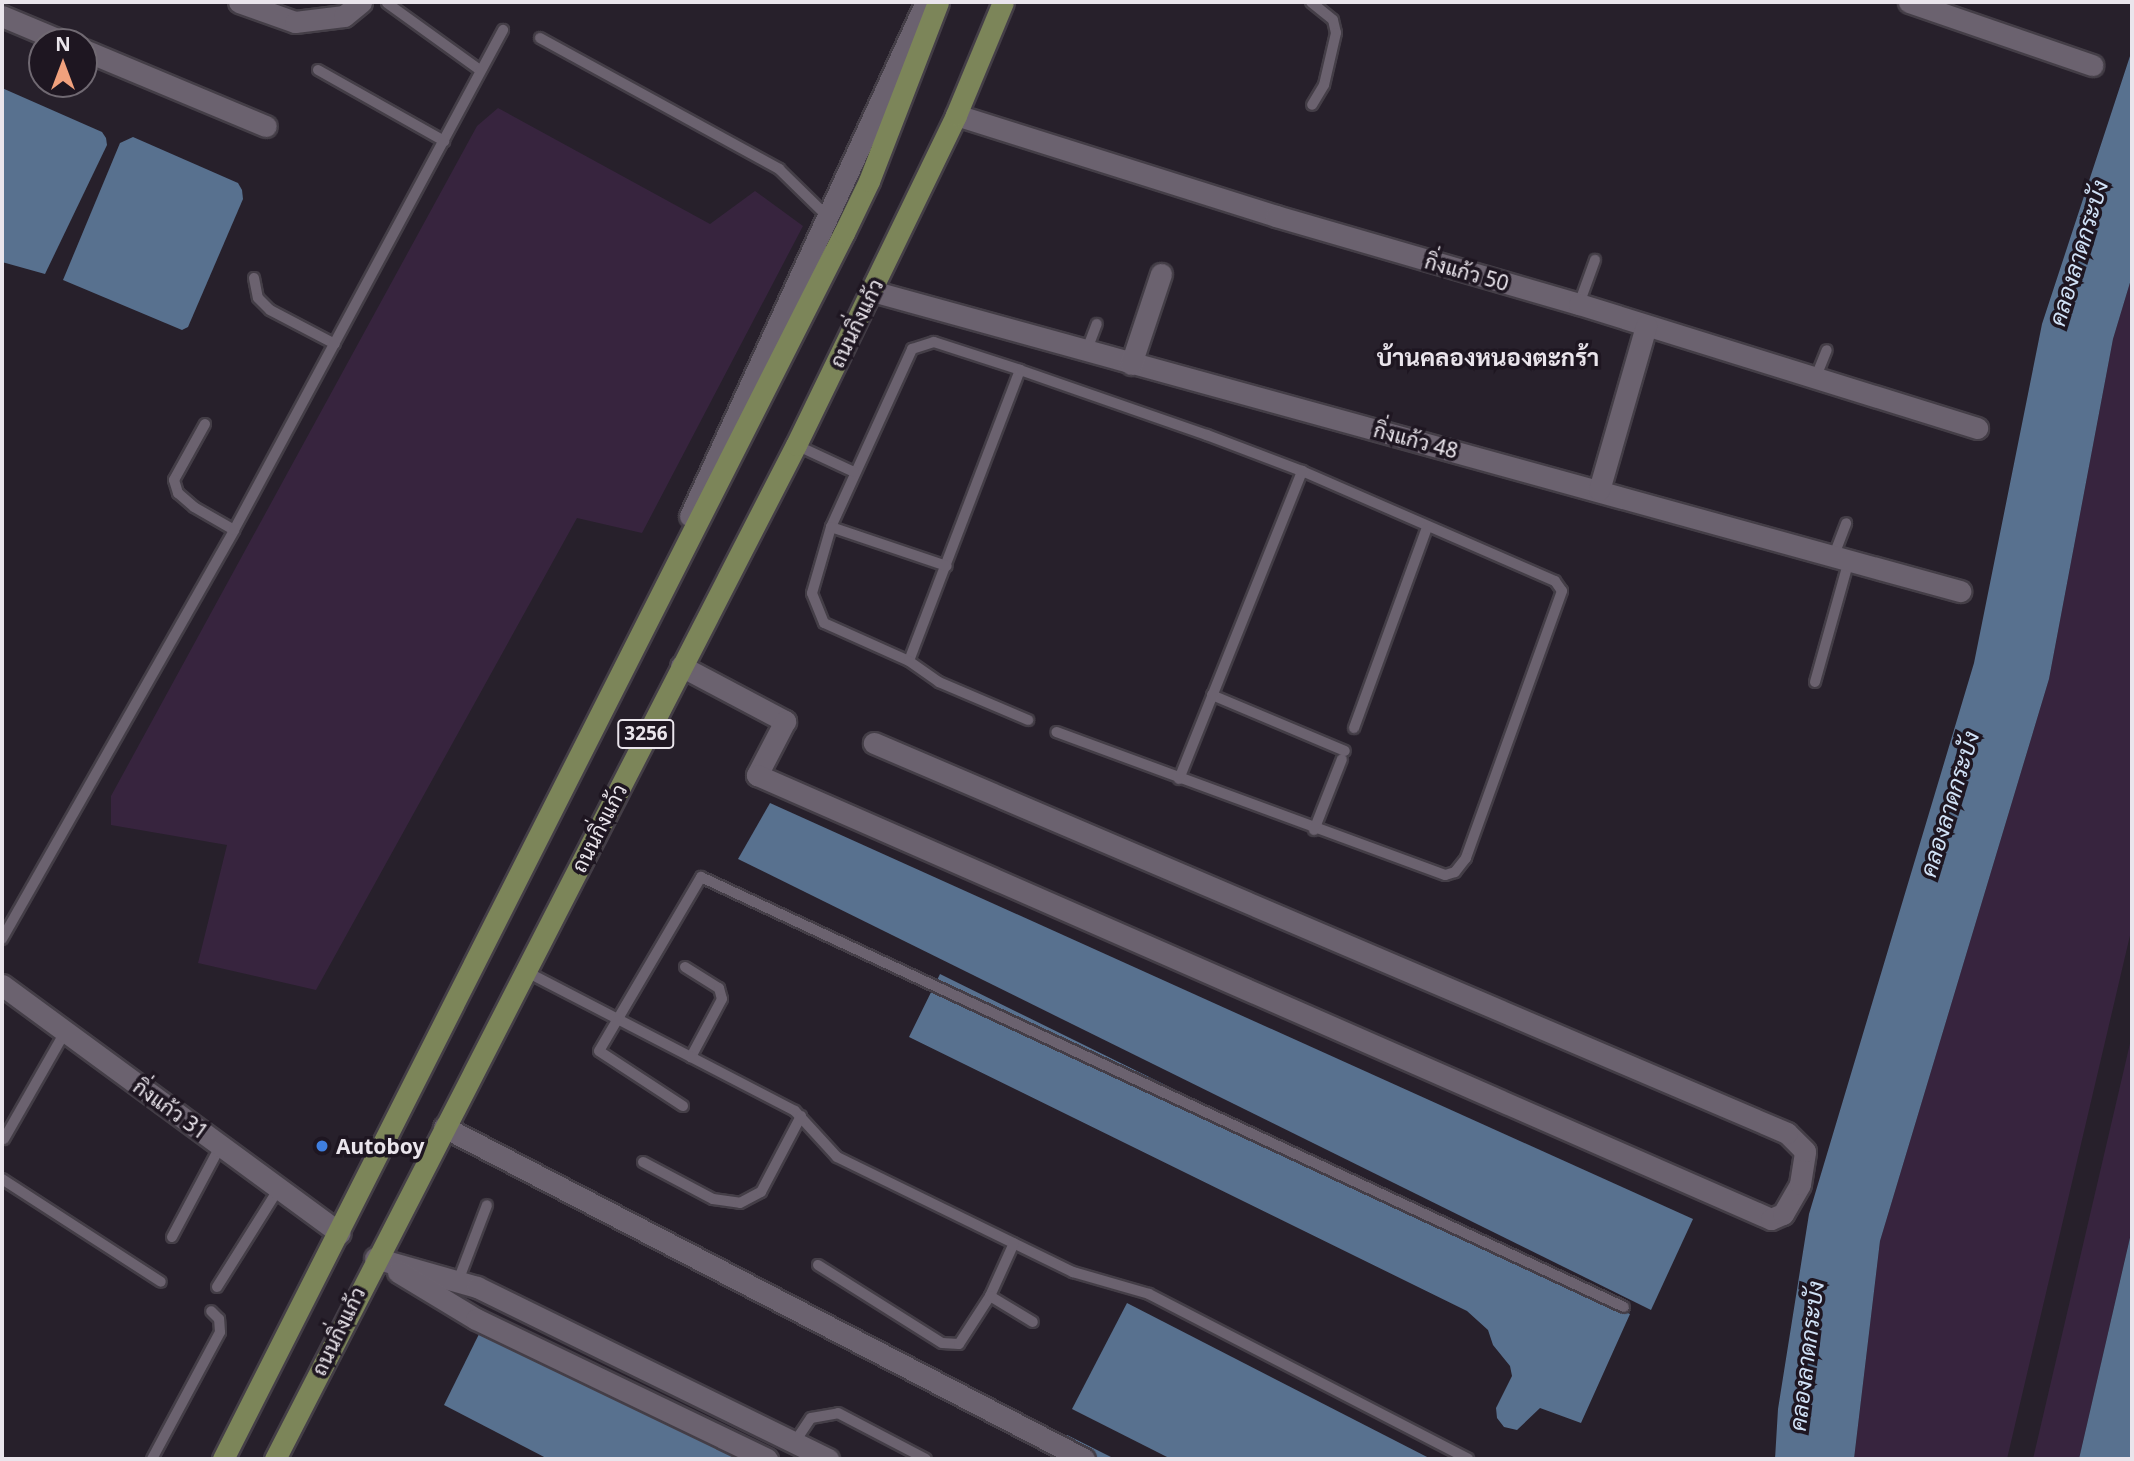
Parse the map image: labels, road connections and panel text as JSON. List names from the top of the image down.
{
  "streets": {
    "main road": ["ถนนกิ่งแก้ว", "3256"],
    "street": ["กิ่งแก้ว 50", "กิ่งแก้ว 48", "กิ่งแก้ว 31"]
  },
  "crossings": [
    ["กิ่งแก้ว 50", "ถนนกิ่งแก้ว"],
    ["ถนนกิ่งแก้ว", "กิ่งแก้ว 48"],
    ["ถนนกิ่งแก้ว", "กิ่งแก้ว 31"]
  ],
  "districts": ["บ้านคลองหนองตะกร้า"],
  "water": ["คลองลาดกระบัง"],
  "places": ["Autoboy"],
  "north": "top"
}
